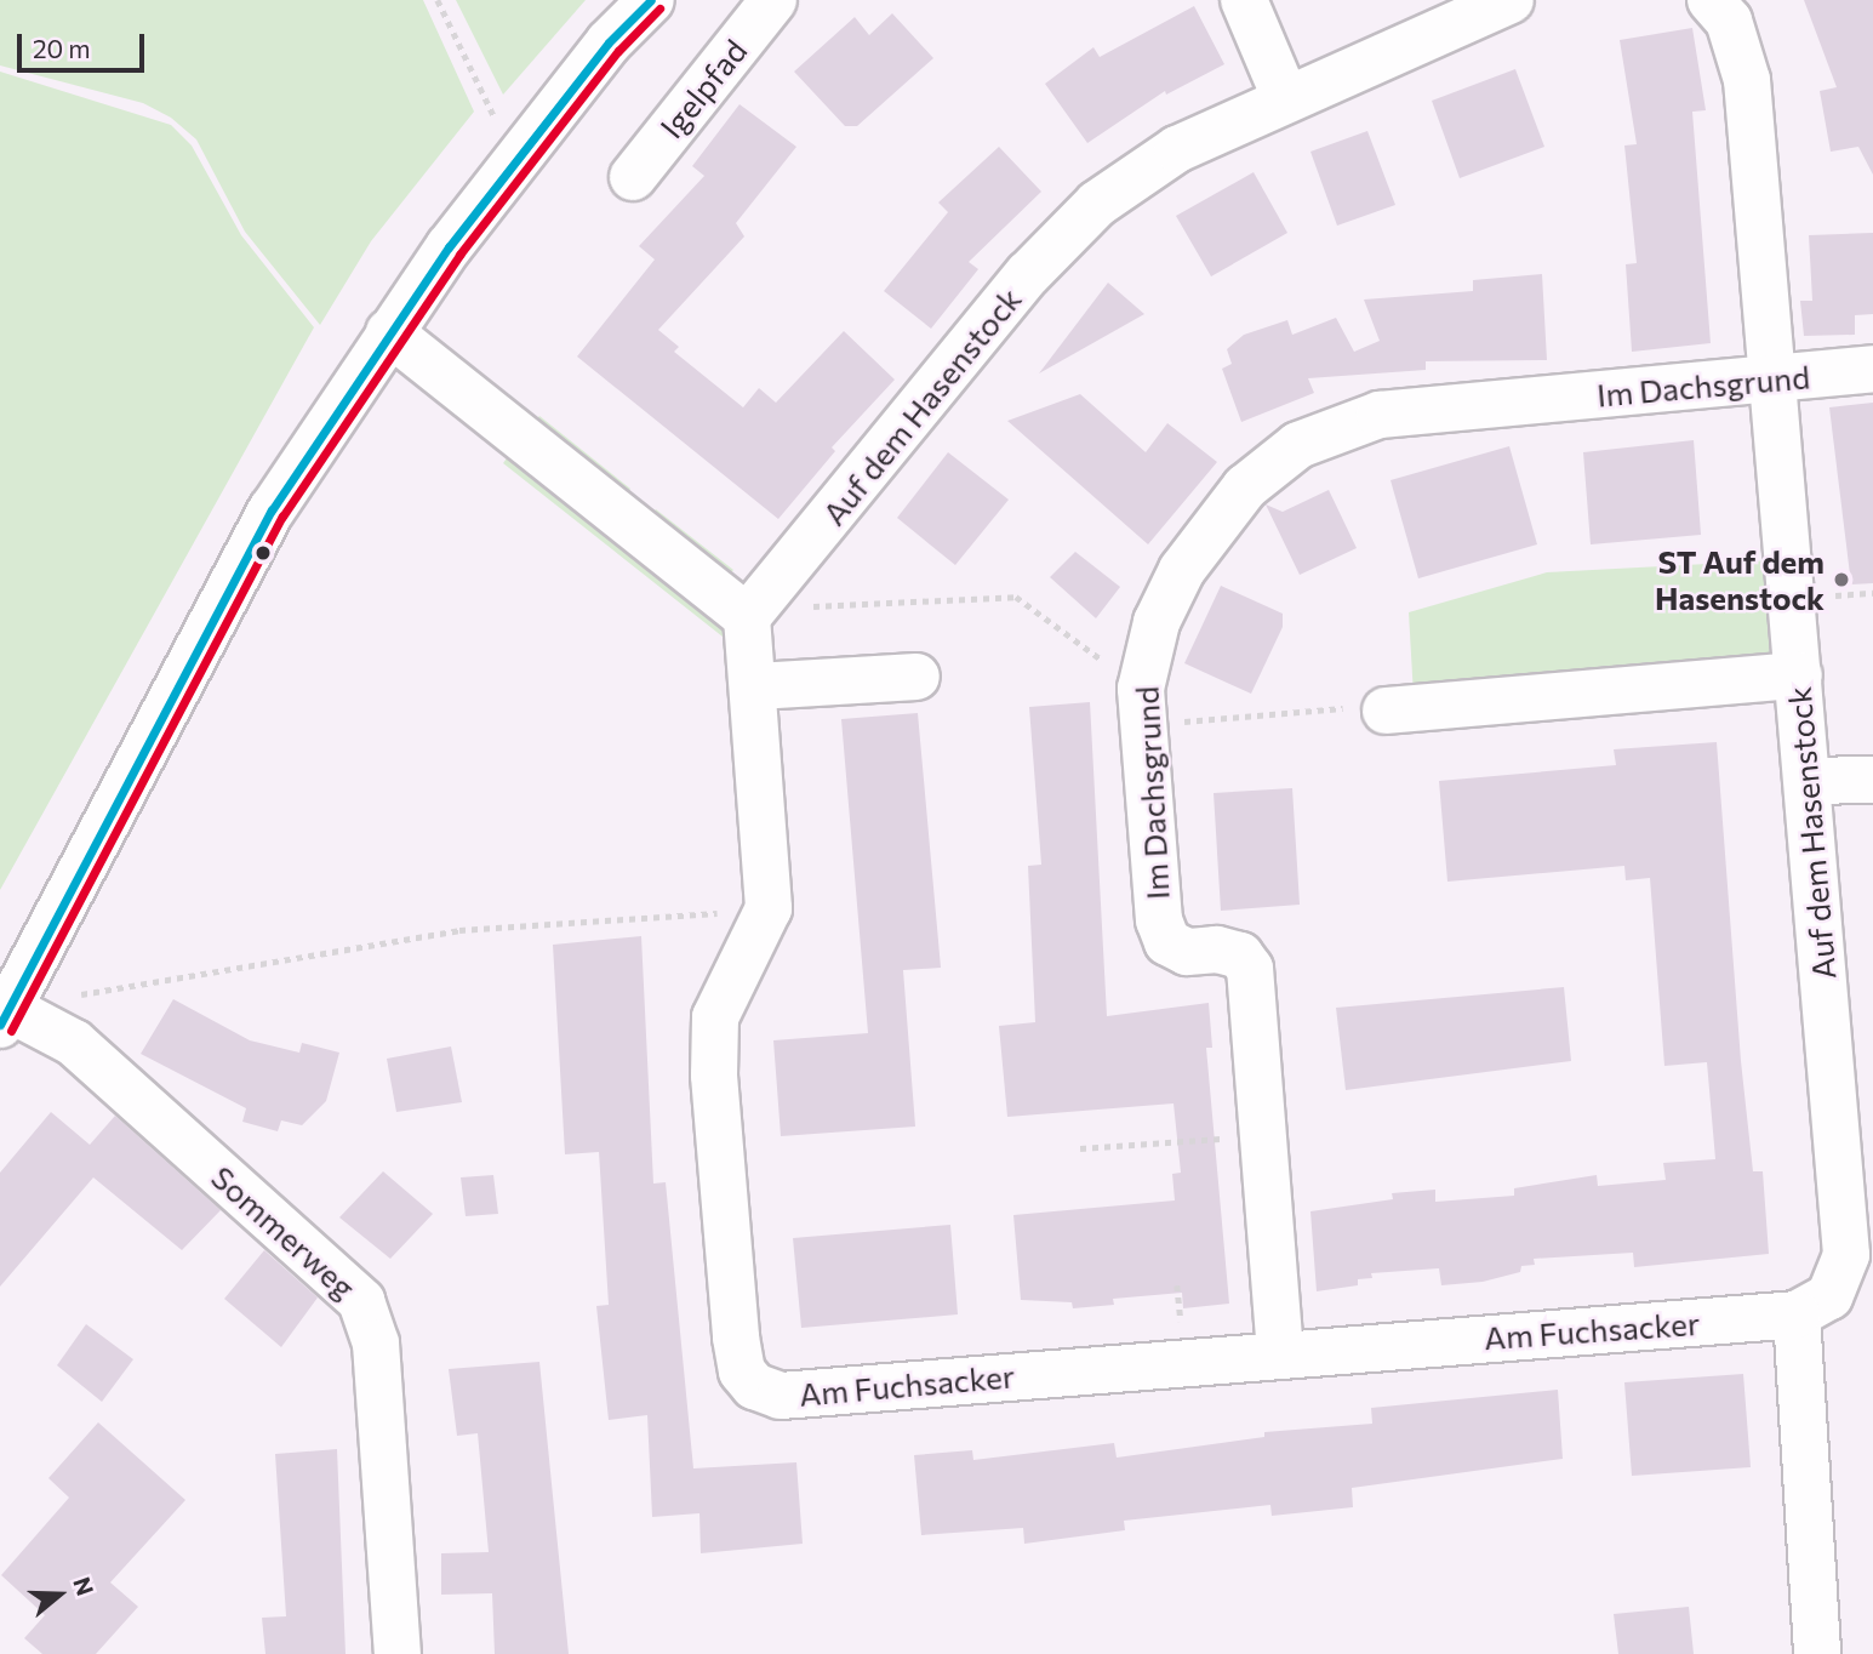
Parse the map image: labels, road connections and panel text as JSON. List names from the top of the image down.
{
  "streets": {
    "street": [
      "Igelpfad",
      "Im Dachsgrund",
      "Auf dem Hasenstock",
      "Sommerweg",
      "Am Fuchsacker"
    ]
  },
  "crossings": [
    ["Im Dachsgrund", "Auf dem Hasenstock"],
    ["Im Dachsgrund", "Am Fuchsacker"],
    ["Auf dem Hasenstock", "Am Fuchsacker"]
  ],
  "places": ["ST Auf dem Hasenstock"],
  "scale_bar": "20 m",
  "north": "right"
}
